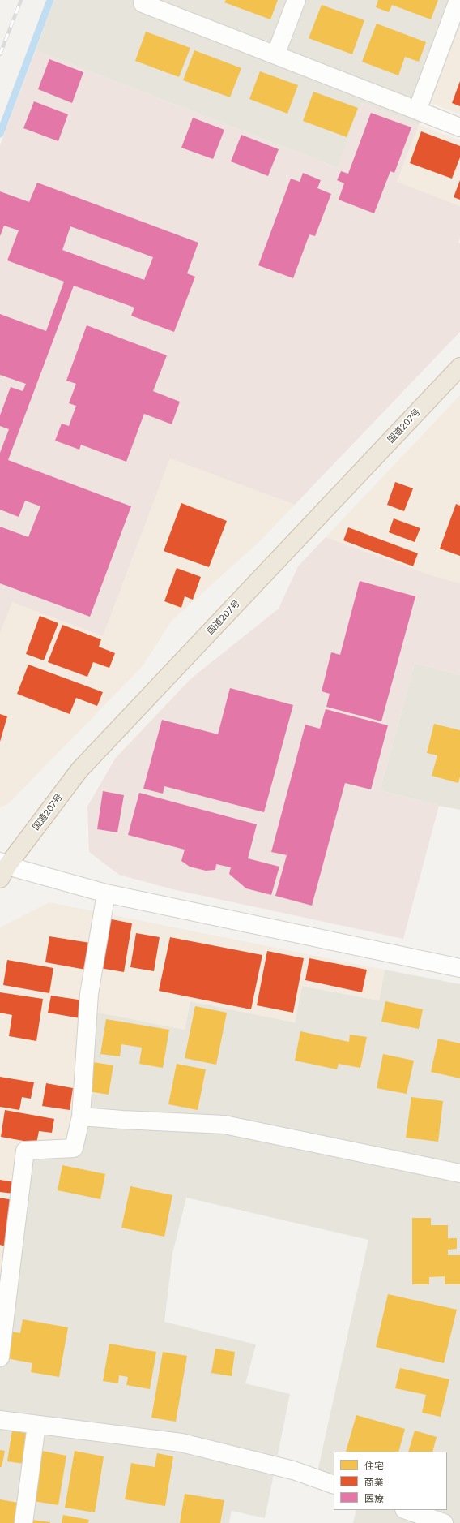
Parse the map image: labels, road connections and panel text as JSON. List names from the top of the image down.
{
  "streets": {
    "highway": ["国道207号"]
  },
  "legend": ["住宅", "商業", "医療"]
}
